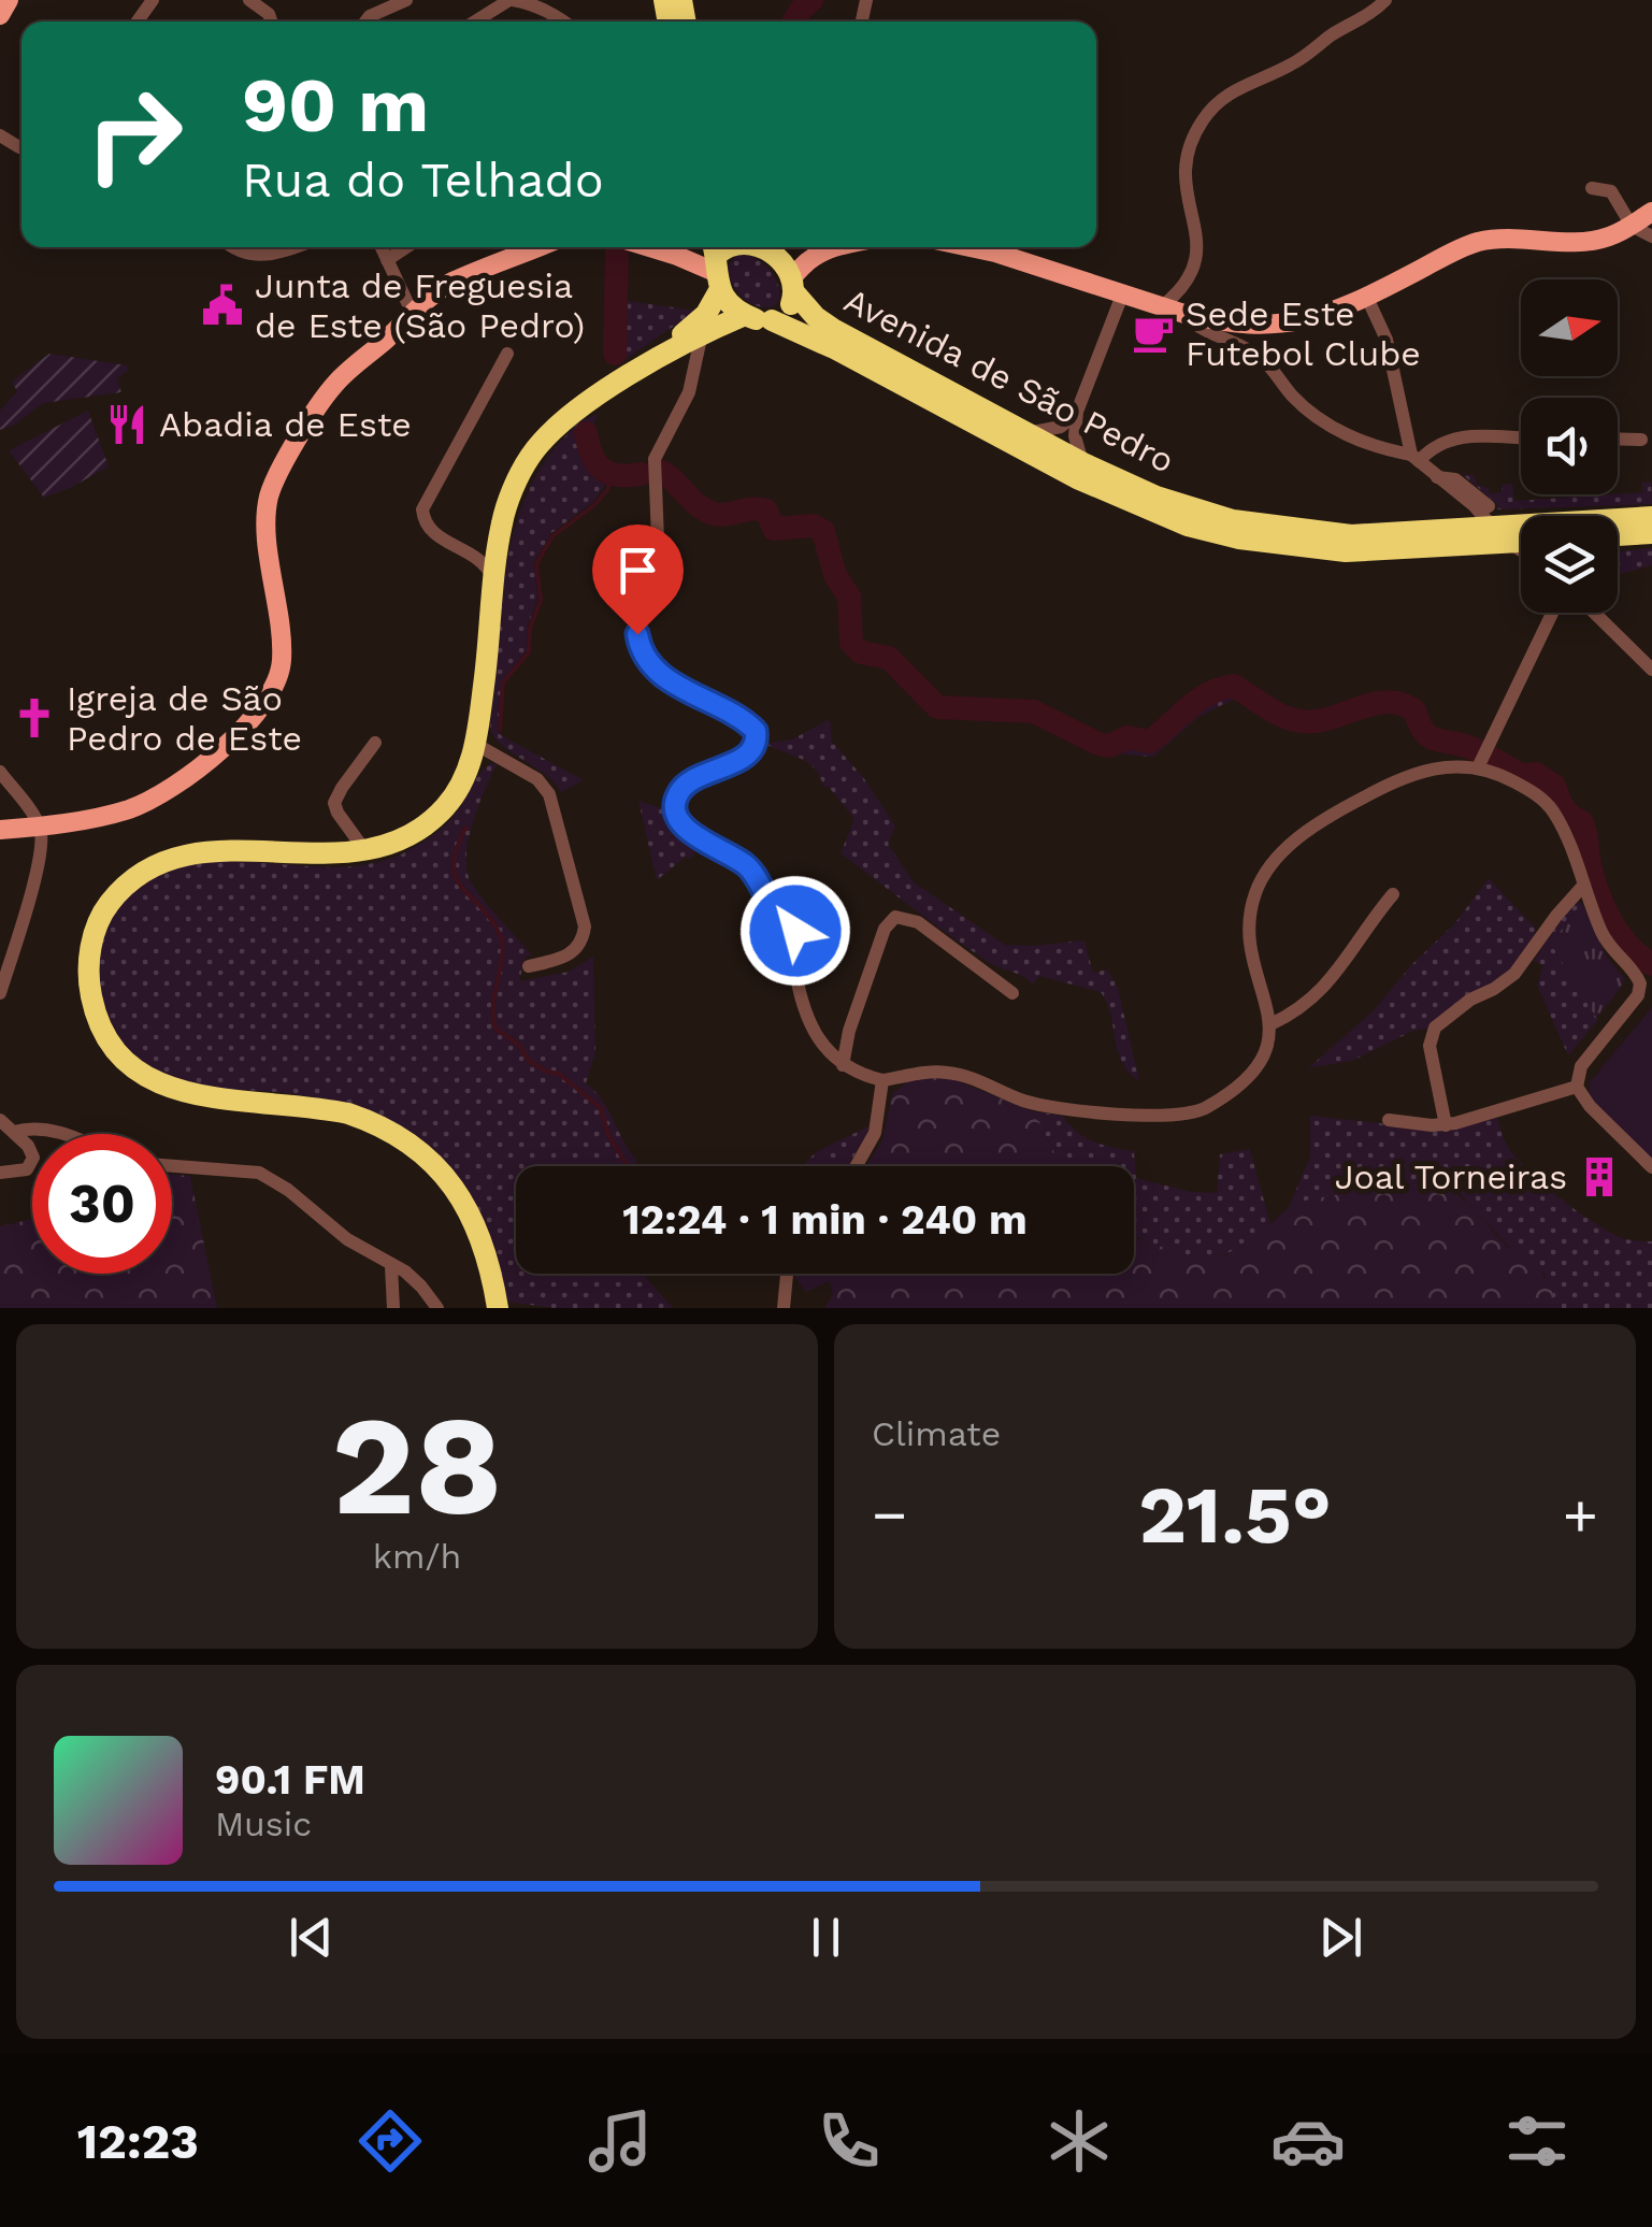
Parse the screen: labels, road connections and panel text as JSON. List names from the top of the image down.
{
  "streets": {
    "main road": ["Avenida de São Pedro"]
  },
  "places": {
    "public building": ["Junta de Freguesia de Este (São Pedro)"],
    "cafe": ["Sede Este Futebol Clube"],
    "restaurant": ["Abadia de Este"],
    "church": ["Igreja de São Pedro de Este"],
    "building": ["Joal Torneiras"]
  },
  "north": "right",
  "page": {
    "turn": ["90 m", "Rua do Telhado"],
    "limit": "30",
    "trip": "12:24 · 1 min · 240 m",
    "tile": [
      ["28", "km/h"],
      "Climate"
    ],
    "heat": ["−", "21.5°", "+"],
    "song": ["90.1 FM", "Music"],
    "tabs": "12:23"
  }
}
